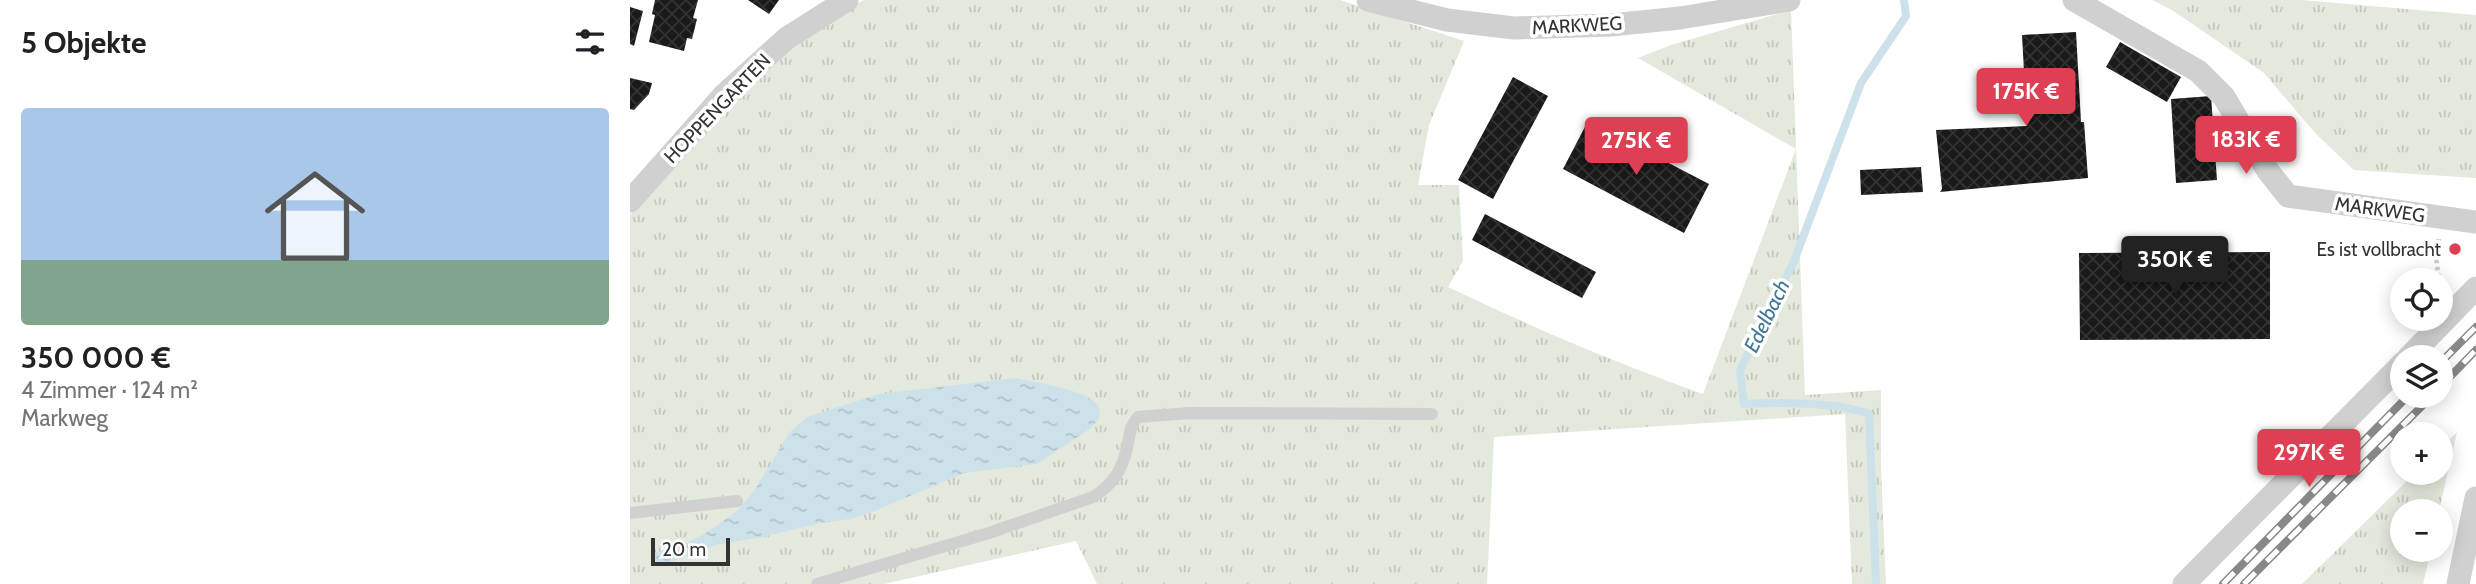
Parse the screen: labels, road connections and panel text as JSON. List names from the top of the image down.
{
  "streets": {
    "street": ["MARKWEG", "HOPPENGARTEN"]
  },
  "water": ["Edelbach"],
  "places": ["Es ist vollbracht"],
  "scale_bar": "20 m",
  "page": {
    "heading": "5 Objekte",
    "price": [
      "175K €",
      "183K €",
      "275K €",
      "350K €",
      "297K €"
    ],
    "list": [
      {
        "name": "350 000 €",
        "note": "4 Zimmer · 124 m² · Markweg"
      }
    ],
    "map_buttons": ["+", "−"],
    "scale": "20 m"
  }
}
